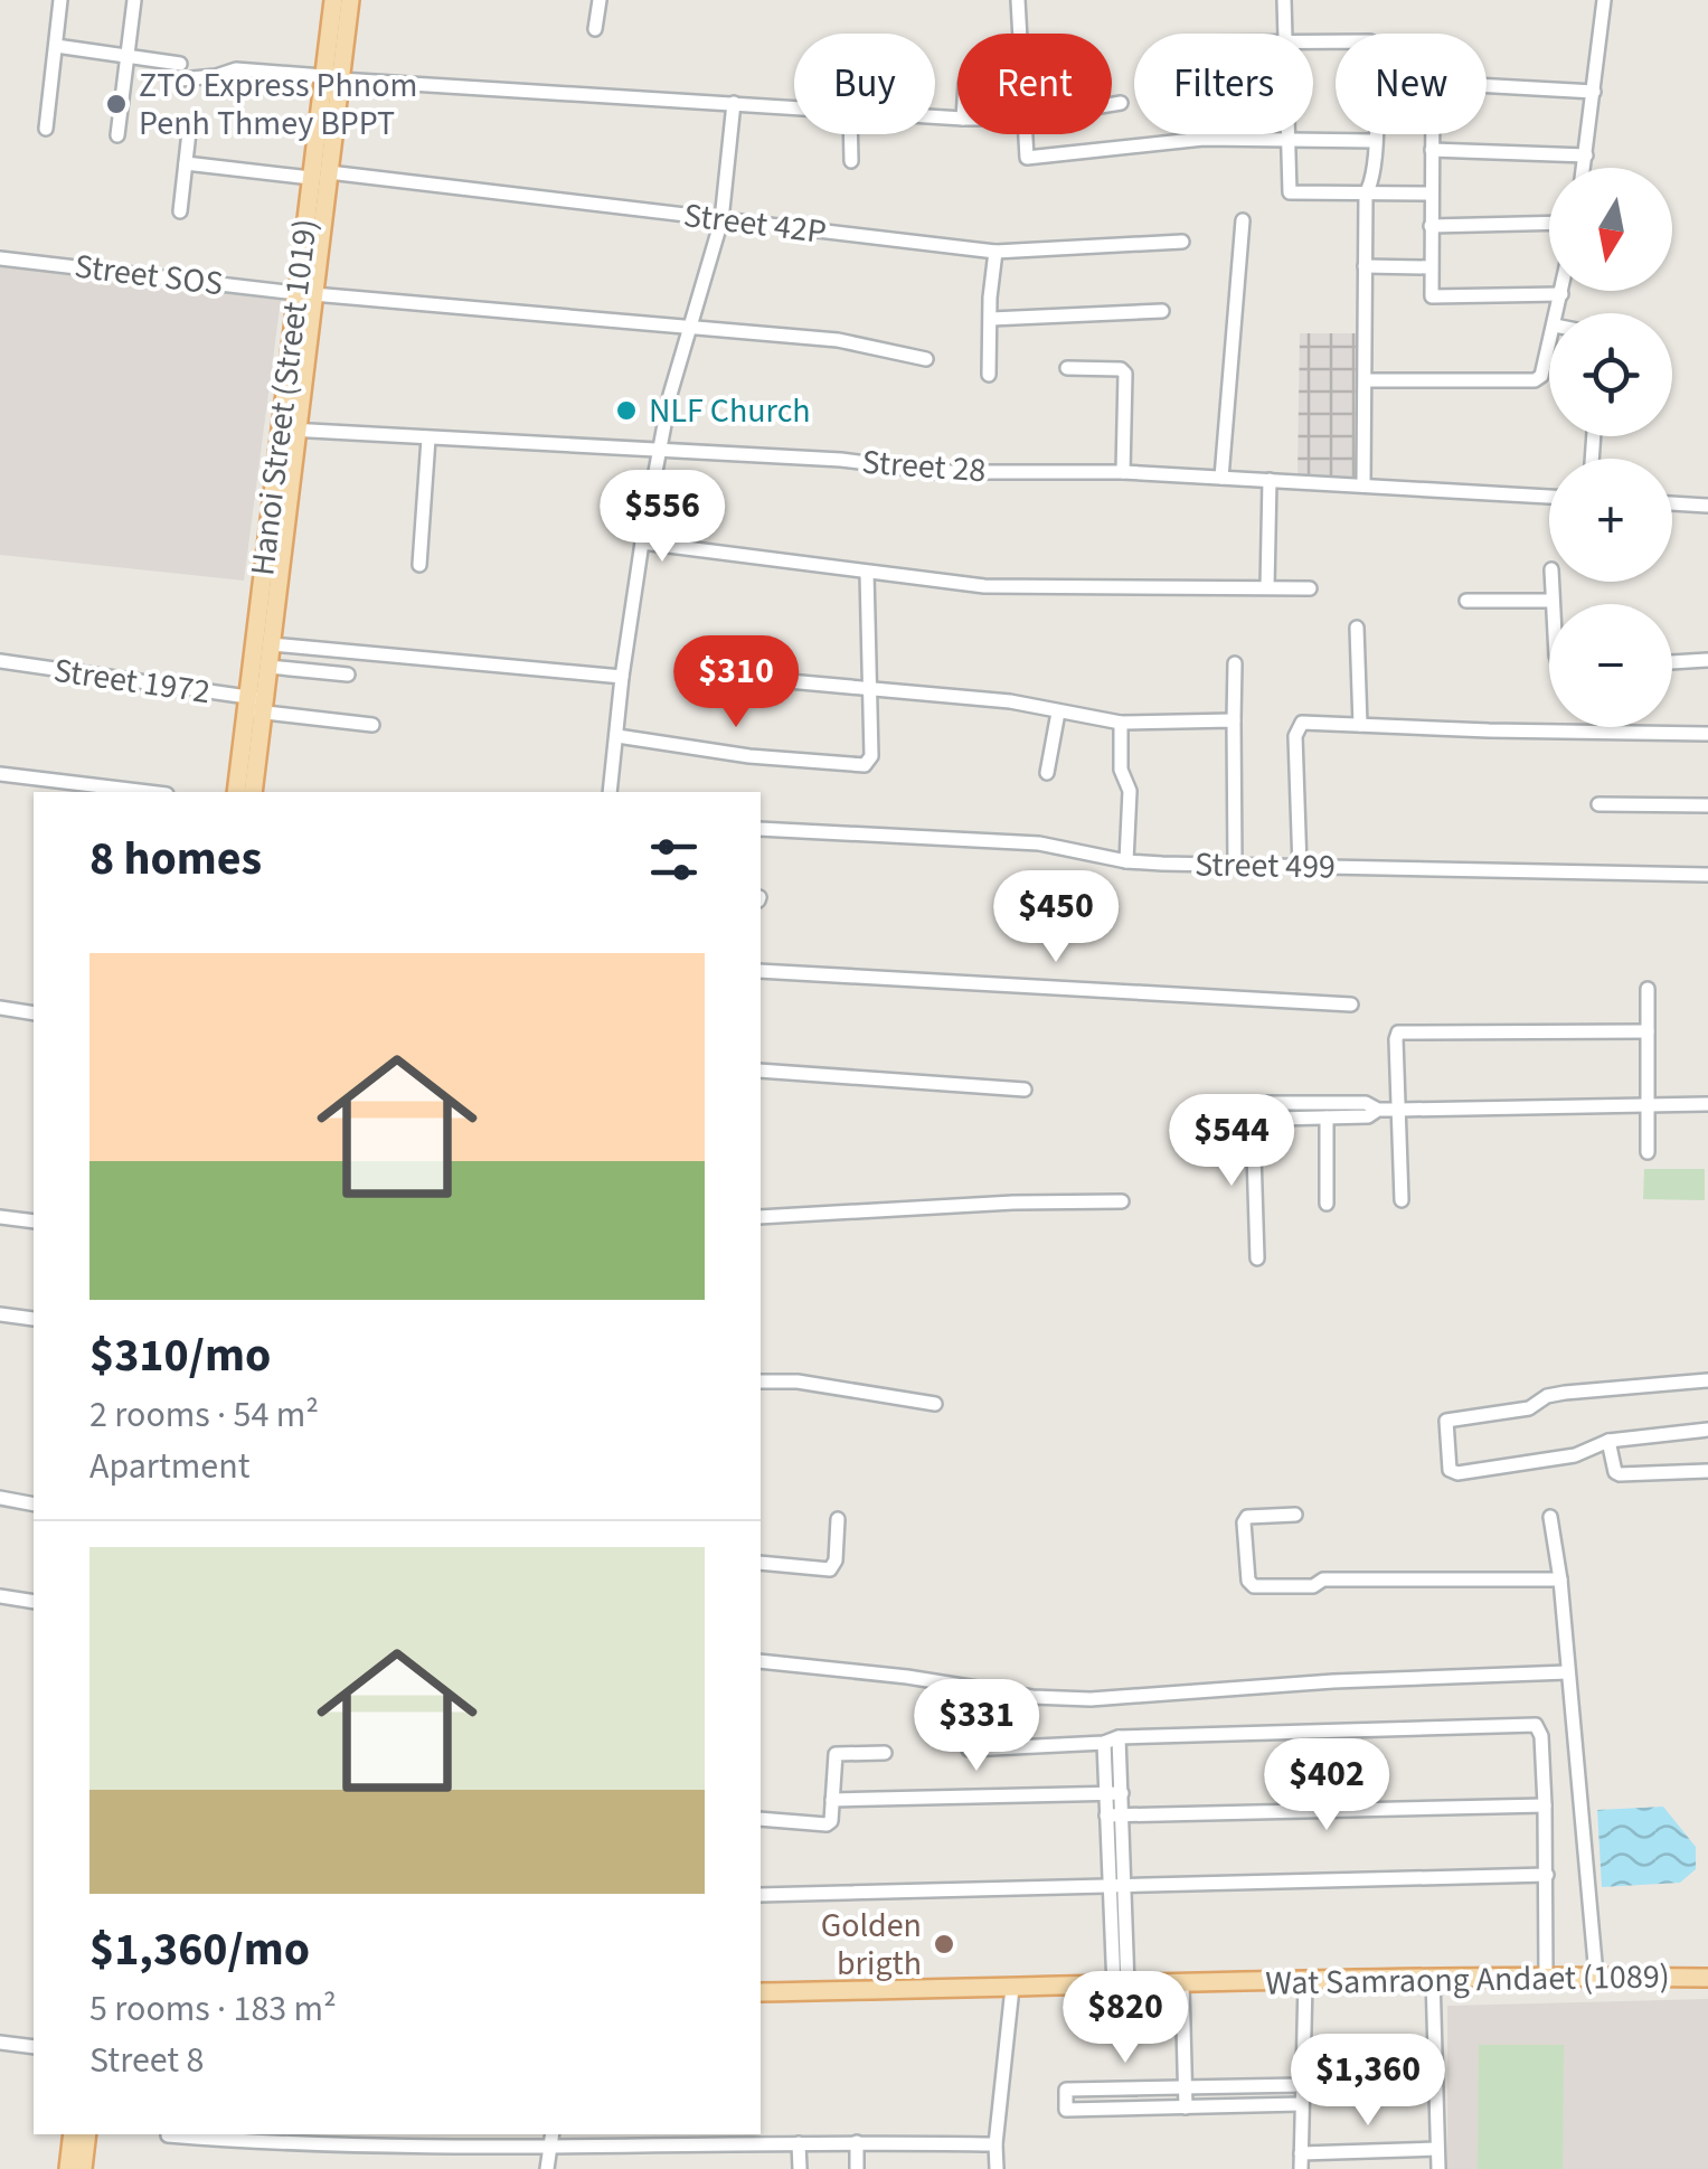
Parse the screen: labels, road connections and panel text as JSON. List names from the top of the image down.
{
  "streets": {
    "main road": ["Hanoi Street (Street 1019)", "Wat Samraong Andaet (1089)"],
    "street": [
      "Street 42P",
      "Street SOS",
      "Street 28",
      "Street 1972",
      "Street 499"
    ]
  },
  "crossings": [
    ["Street 42P", "Hanoi Street (Street 1019)"],
    ["Street SOS", "Hanoi Street (Street 1019)"],
    ["Hanoi Street (Street 1019)", "Street 28"],
    ["Hanoi Street (Street 1019)", "Street 1972"]
  ],
  "places": ["ZTO Express Phnom Penh Thmey BPPT", "NLF Church", "Golden brigth"],
  "north": "bottom",
  "page": {
    "chip": [
      "Buy",
      "Rent",
      "Filters",
      "New"
    ],
    "map_buttons": ["+", "−"],
    "price": [
      "$556",
      "$310",
      "$450",
      "$544",
      "$331",
      "$402",
      "$820",
      "$1,360"
    ],
    "heading": "8 homes",
    "list": [
      {
        "name": "$310/mo",
        "note": "2 rooms · 54 m² · Apartment"
      },
      {
        "name": "$1,360/mo",
        "note": "5 rooms · 183 m² · Street 8"
      }
    ]
  }
}
